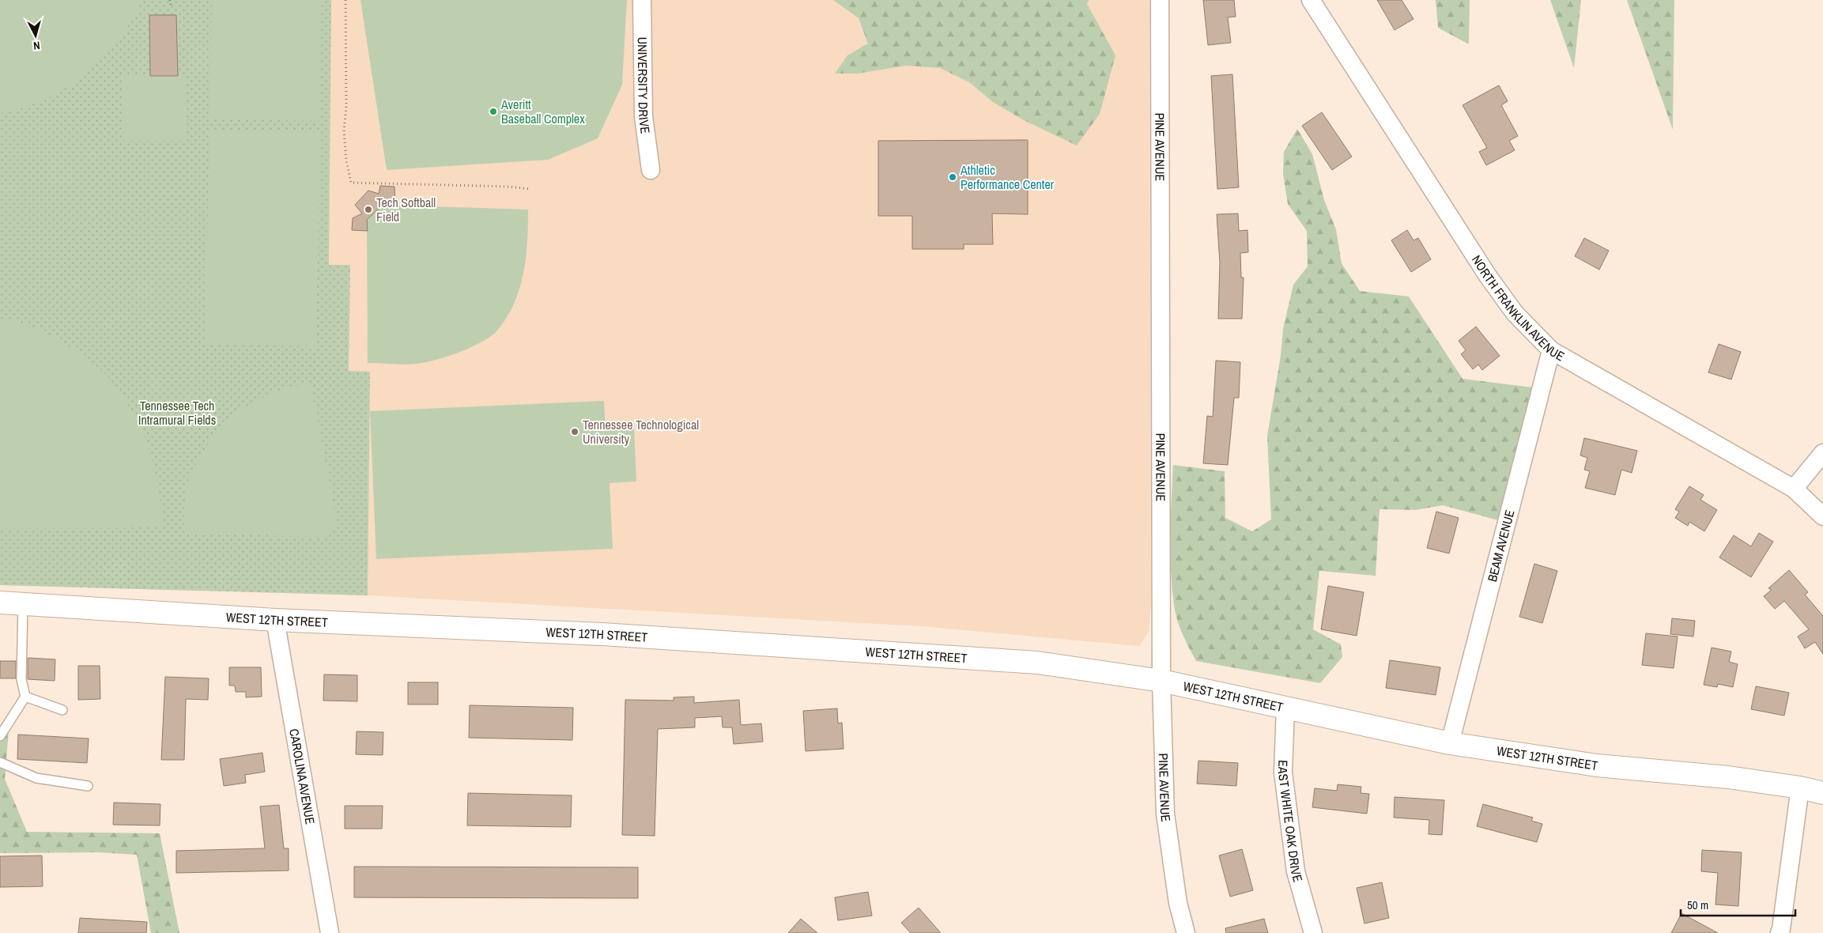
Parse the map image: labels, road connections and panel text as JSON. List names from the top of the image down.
{
  "streets": {
    "main road": ["WEST 12TH STREET"],
    "street": [
      "UNIVERSITY DRIVE",
      "PINE AVENUE",
      "NORTH FRANKLIN AVENUE",
      "BEAM AVENUE",
      "CAROLINA AVENUE",
      "EAST WHITE OAK DRIVE"
    ]
  },
  "crossings": [
    ["PINE AVENUE", "WEST 12TH STREET"],
    ["NORTH FRANKLIN AVENUE", "BEAM AVENUE"],
    ["BEAM AVENUE", "WEST 12TH STREET"],
    ["WEST 12TH STREET", "CAROLINA AVENUE"],
    ["WEST 12TH STREET", "EAST WHITE OAK DRIVE"]
  ],
  "parks": ["Tennessee Tech Intramural Fields"],
  "places": [
    "Averitt Baseball Complex",
    "Athletic Performance Center",
    "Tech Softball Field",
    "Tennessee Technological University"
  ],
  "scale_bar": "50 m",
  "north": "bottom"
}
